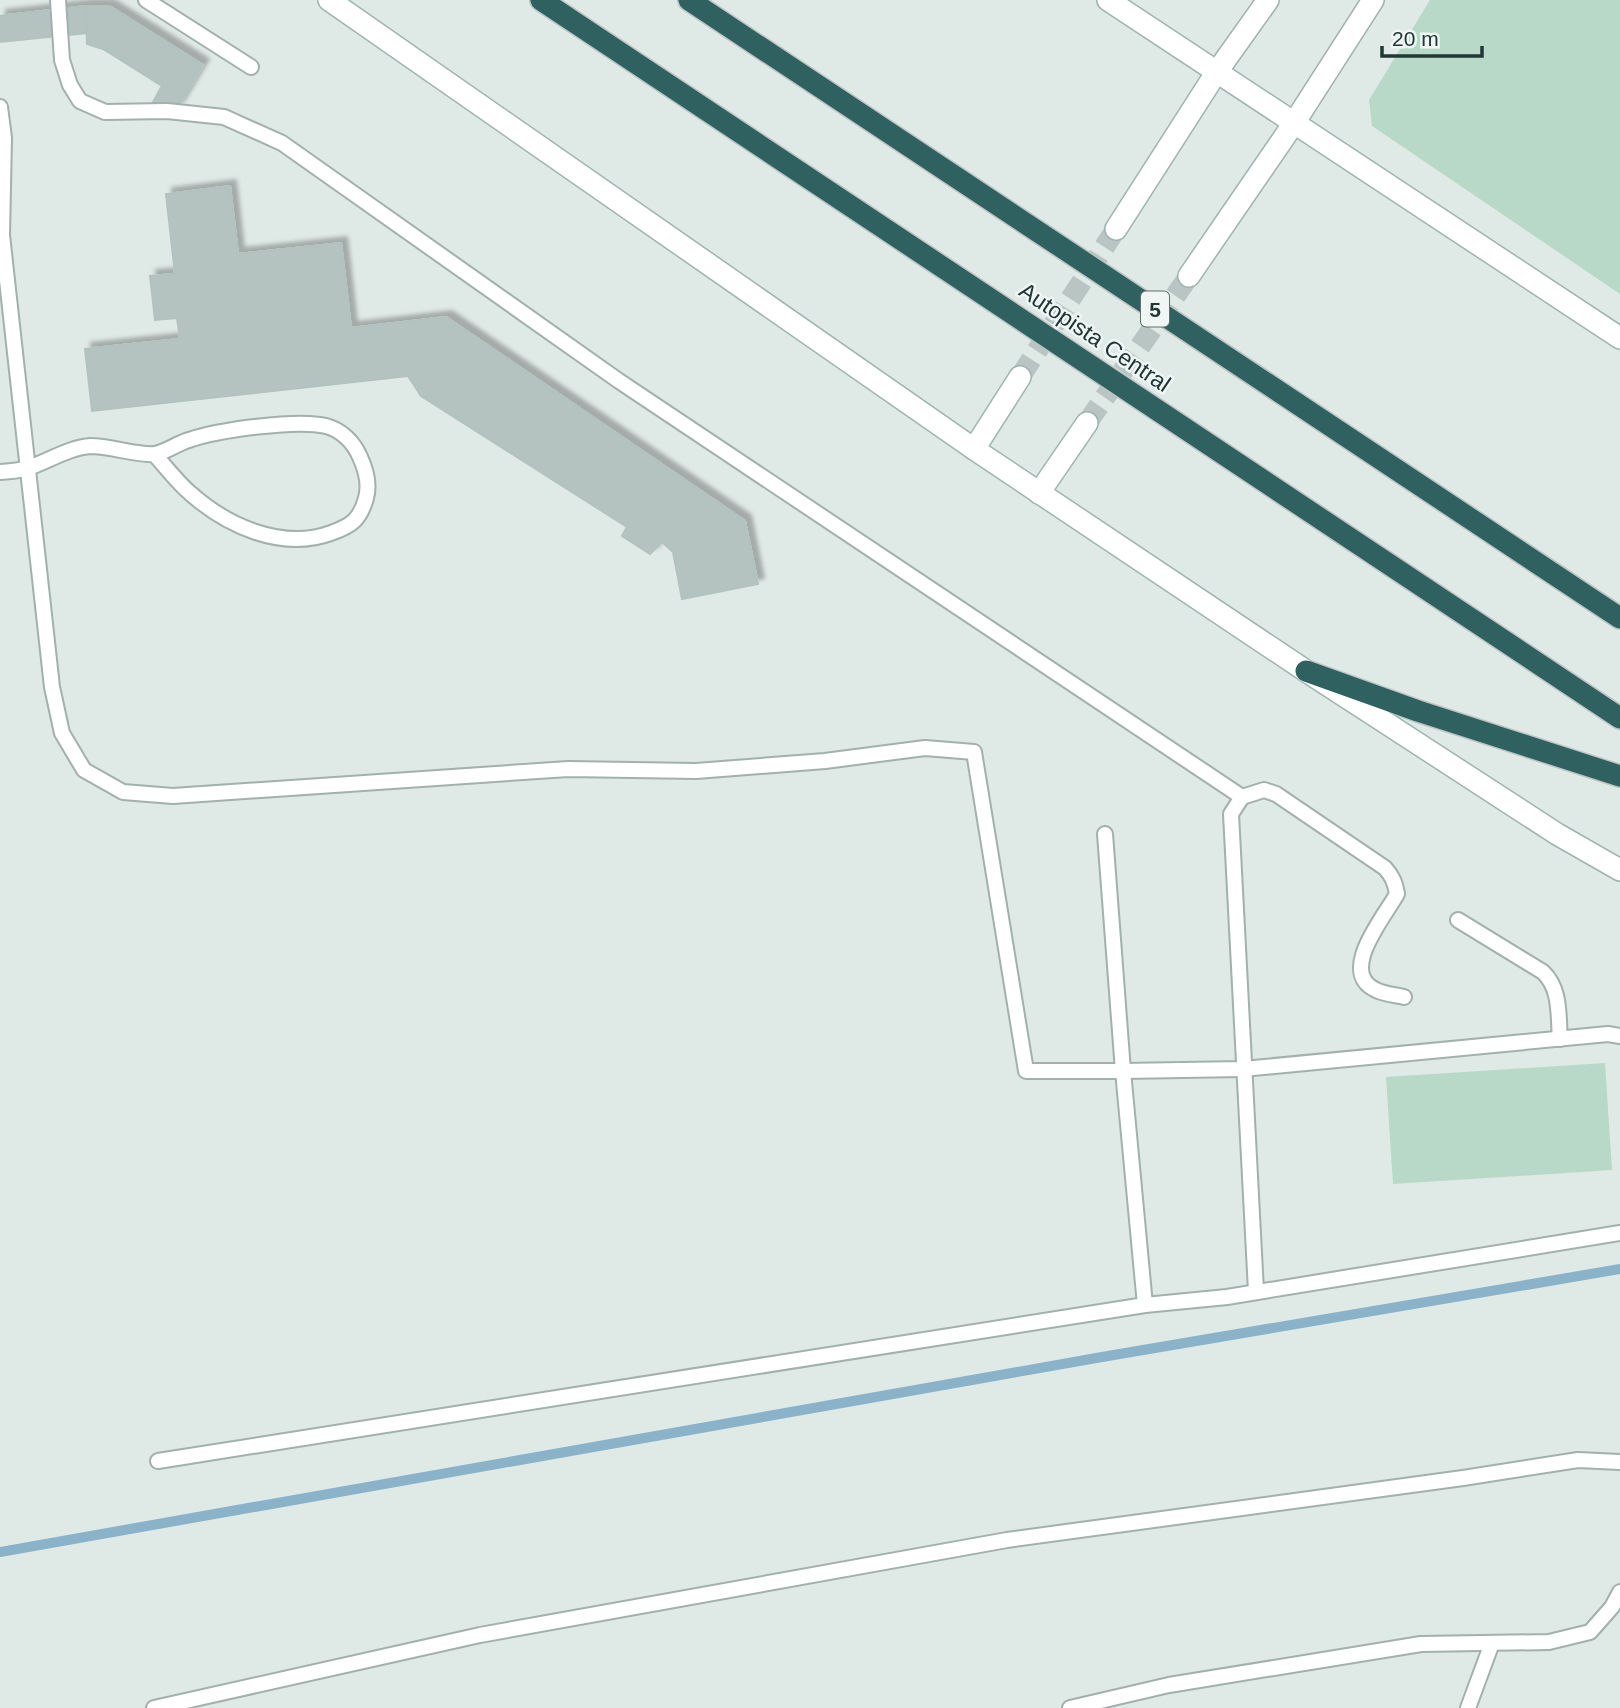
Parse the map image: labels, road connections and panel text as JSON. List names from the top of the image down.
{
  "streets": {
    "highway": ["5", "Autopista Central"]
  },
  "scale_bar": "20 m"
}
